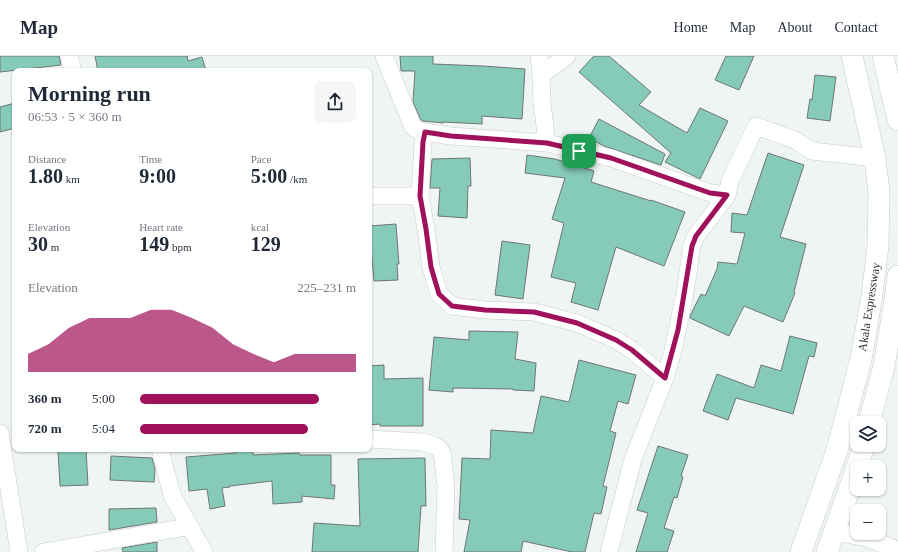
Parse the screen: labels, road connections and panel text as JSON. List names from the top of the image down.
{
  "streets": {
    "main road": ["Akala Expressway"]
  },
  "page": {
    "header": "Map",
    "nav": [
      "Home",
      "Map",
      "About",
      "Contact"
    ],
    "heading": ["Morning run", "06:53 · 5 × 360 m"],
    "stats": [
      ["Distance", "1.80 km"],
      ["Time", "9:00"],
      ["Pace", "5:00 /km"],
      ["Elevation", "30 m"],
      ["Heart rate", "149 bpm"],
      ["kcal", "129"]
    ],
    "chart": ["Elevation", "225–231 m"],
    "list": [
      {
        "name": "360 m",
        "note": "5:00"
      },
      {
        "name": "720 m",
        "note": "5:04"
      }
    ],
    "map_buttons": ["+", "−"]
  }
}
